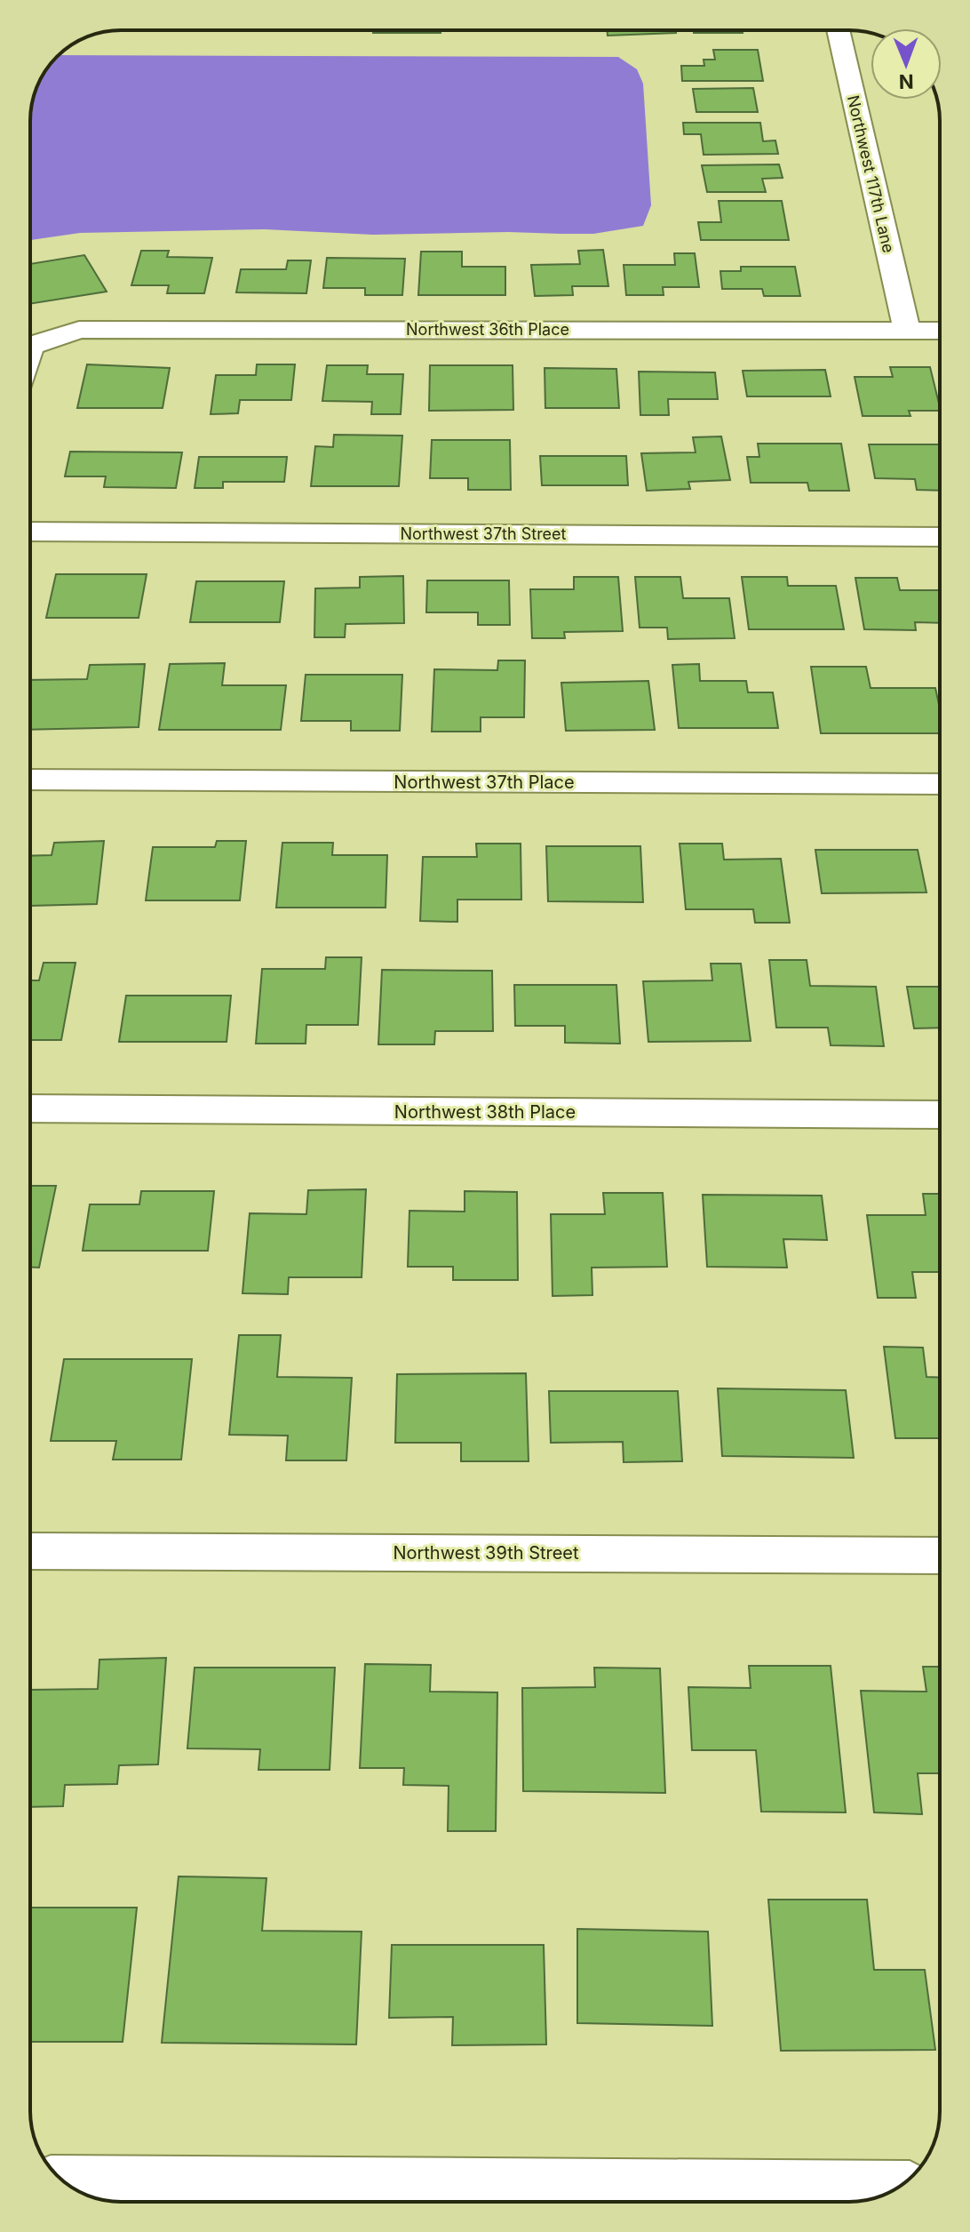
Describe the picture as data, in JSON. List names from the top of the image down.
{
  "streets": {
    "street": [
      "Northwest 117th Lane",
      "Northwest 36th Place",
      "Northwest 37th Street",
      "Northwest 37th Place",
      "Northwest 38th Place",
      "Northwest 39th Street"
    ]
  },
  "crossings": [
    ["Northwest 117th Lane", "Northwest 36th Place"]
  ],
  "north": "bottom"
}
